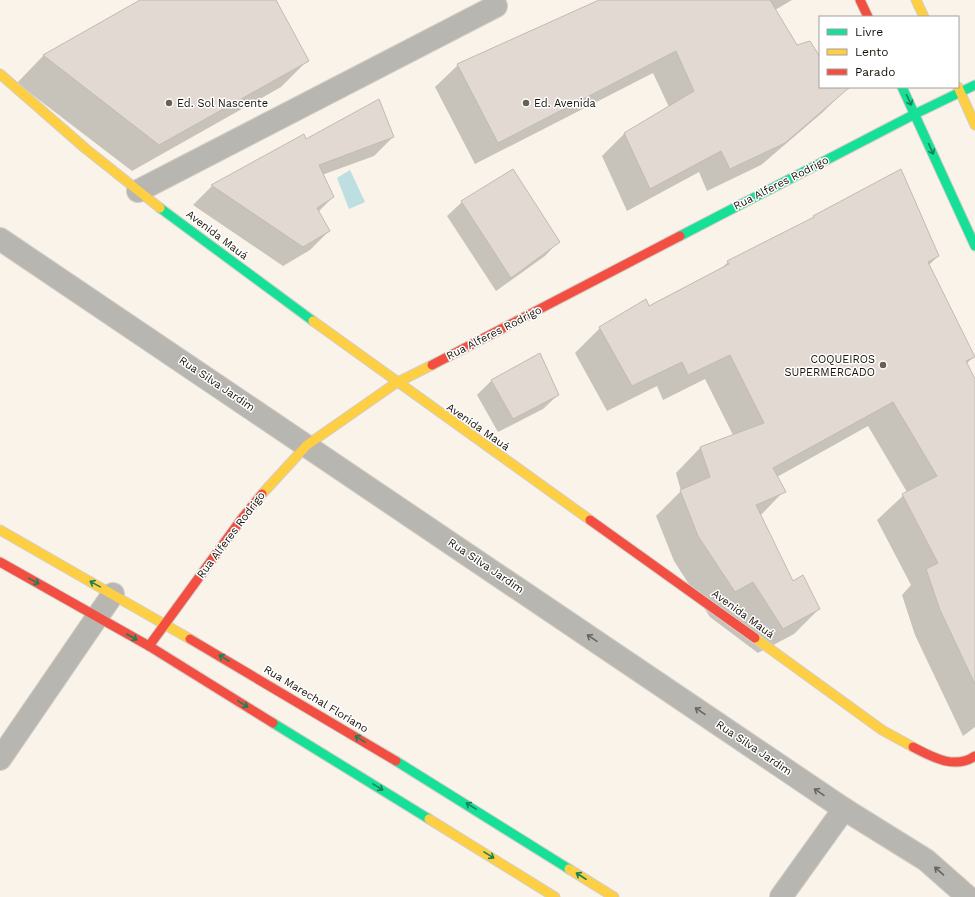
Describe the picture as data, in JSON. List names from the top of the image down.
{
  "streets": {
    "street": [
      "Rua Alferes Rodrigo",
      "Avenida Mauá",
      "Rua Silva Jardim",
      "Rua Marechal Floriano"
    ]
  },
  "crossings": [
    ["Rua Alferes Rodrigo", "Avenida Mauá"],
    ["Rua Alferes Rodrigo", "Rua Silva Jardim"],
    ["Rua Alferes Rodrigo", "Rua Marechal Floriano"]
  ],
  "one_way": ["Rua Silva Jardim"],
  "places": ["Ed. Sol Nascente", "Ed. Avenida", "COQUEIROS SUPERMERCADO"],
  "legend": ["Livre", "Lento", "Parado"]
}
